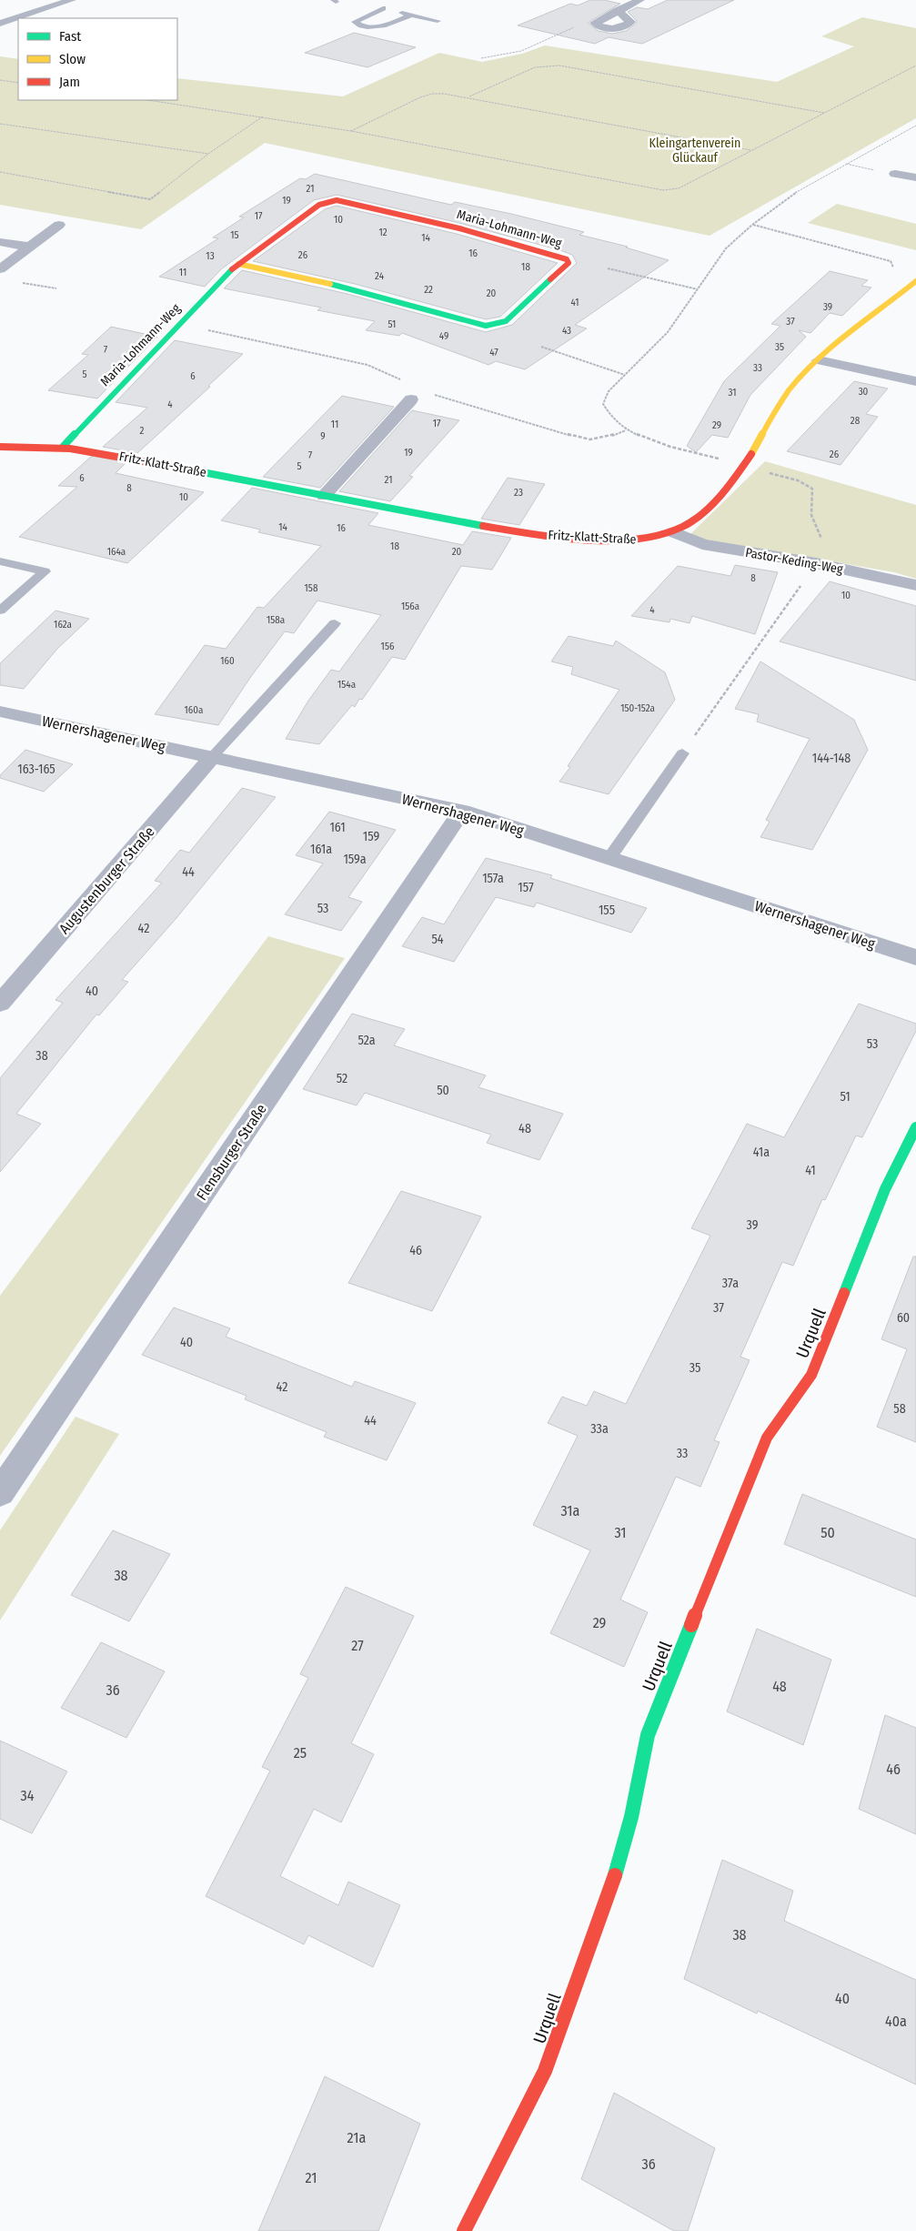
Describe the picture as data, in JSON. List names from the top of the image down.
{
  "streets": {
    "street": [
      "Maria-Lohmann-Weg",
      "Fritz-Klatt-Straße",
      "Pastor-Keding-Weg",
      "Wernershagener Weg",
      "Augustenburger Straße",
      "Flensburger Straße",
      "Urquell"
    ]
  },
  "crossings": [
    ["Maria-Lohmann-Weg", "Fritz-Klatt-Straße"],
    ["Fritz-Klatt-Straße", "Pastor-Keding-Weg"],
    ["Wernershagener Weg", "Augustenburger Straße"],
    ["Wernershagener Weg", "Flensburger Straße"]
  ],
  "parks": ["Kleingartenverein Glückauf"],
  "house_numbers": [
    "21",
    "19",
    "17",
    "10",
    "12",
    "15",
    "14",
    "16",
    "26",
    "13",
    "18",
    "11",
    "24",
    "22",
    "20",
    "41",
    "39",
    "37",
    "51",
    "43",
    "49",
    "35",
    "7",
    "47",
    "33",
    "5",
    "6",
    "30",
    "31",
    "4",
    "28",
    "17",
    "11",
    "29",
    "2",
    "9",
    "19",
    "26",
    "7",
    "5",
    "6",
    "21",
    "8",
    "23",
    "10",
    "14",
    "16",
    "18",
    "164a",
    "20",
    "8",
    "158",
    "10",
    "156a",
    "4",
    "158a",
    "162a",
    "156",
    "160",
    "154a",
    "150-152a",
    "160a",
    "144-148",
    "163-165",
    "161",
    "159",
    "161a",
    "159a",
    "44",
    "157a",
    "157",
    "53",
    "155",
    "42",
    "54",
    "40",
    "52a",
    "53",
    "38",
    "52",
    "50",
    "51",
    "48",
    "41a",
    "41",
    "39",
    "46",
    "37a",
    "37",
    "60",
    "40",
    "35",
    "42",
    "58",
    "44",
    "33a",
    "33",
    "31a",
    "31",
    "50",
    "38",
    "29",
    "27",
    "48",
    "36",
    "25",
    "46",
    "34",
    "38",
    "40",
    "40a",
    "21a",
    "36",
    "21"
  ],
  "legend": ["Fast", "Slow", "Jam"]
}
